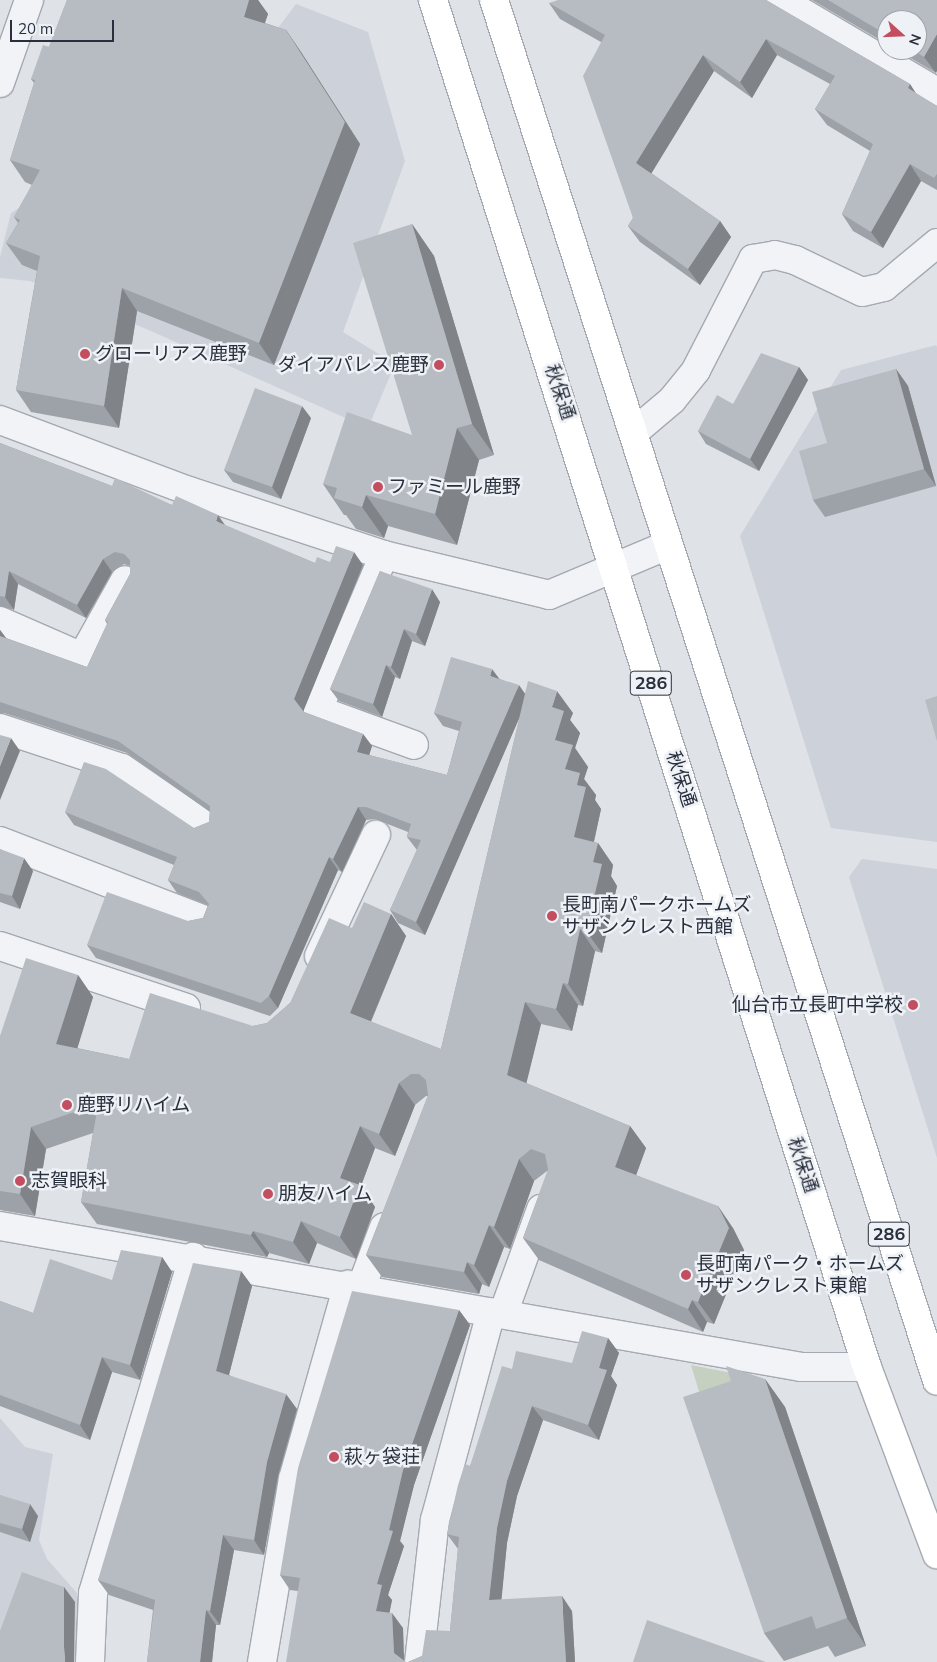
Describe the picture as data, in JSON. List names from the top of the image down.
{
  "streets": {
    "highway": ["秋保通", "286"]
  },
  "places": [
    "グローリアス鹿野",
    "ダイアパレス鹿野",
    "ファミール鹿野",
    "長町南パークホームズ サザンクレスト西館",
    "仙台市立長町中学校",
    "鹿野リハイム",
    "志賀眼科",
    "朋友ハイム",
    "長町南パーク・ホームズ サザンクレスト東館",
    "萩ヶ袋荘"
  ],
  "scale_bar": "20 m",
  "north": "right"
}
